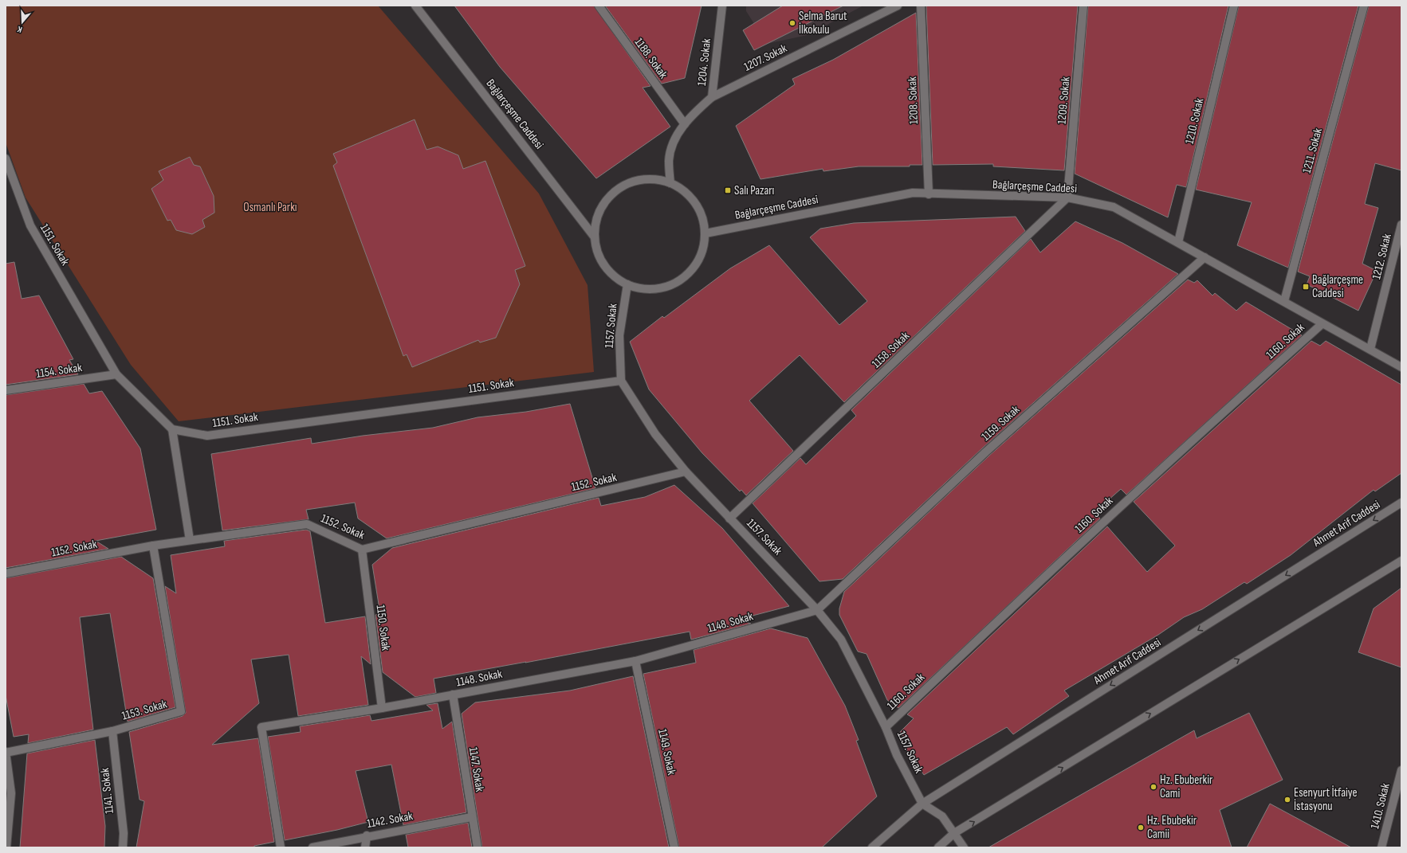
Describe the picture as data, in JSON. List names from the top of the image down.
{
  "streets": {
    "street": [
      "1207. Sokak",
      "1188. Sokak",
      "1204. Sokak",
      "1208. Sokak",
      "1209. Sokak",
      "Bağlarçeşme Caddesi",
      "1210. Sokak",
      "1211. Sokak",
      "1151. Sokak",
      "1212. Sokak",
      "1157. Sokak",
      "1160. Sokak",
      "1158. Sokak",
      "1154. Sokak",
      "1159. Sokak",
      "1152. Sokak",
      "Ahmet Arif Caddesi",
      "1148. Sokak",
      "1150. Sokak",
      "1153. Sokak",
      "1149. Sokak",
      "1147. Sokak",
      "1141. Sokak",
      "1410. Sokak",
      "1142. Sokak"
    ]
  },
  "crossings": [
    ["1207. Sokak", "1204. Sokak"],
    ["1188. Sokak", "1204. Sokak"],
    ["1204. Sokak", "Bağlarçeşme Caddesi"],
    ["1204. Sokak", "1157. Sokak"],
    ["1208. Sokak", "Bağlarçeşme Caddesi"],
    ["1209. Sokak", "Bağlarçeşme Caddesi"],
    ["1209. Sokak", "1158. Sokak"],
    ["Bağlarçeşme Caddesi", "1210. Sokak"],
    ["Bağlarçeşme Caddesi", "1211. Sokak"],
    ["Bağlarçeşme Caddesi", "1212. Sokak"],
    ["Bağlarçeşme Caddesi", "1157. Sokak"],
    ["Bağlarçeşme Caddesi", "1160. Sokak"],
    ["Bağlarçeşme Caddesi", "1158. Sokak"],
    ["Bağlarçeşme Caddesi", "1159. Sokak"],
    ["1151. Sokak", "1157. Sokak"],
    ["1151. Sokak", "1154. Sokak"],
    ["1157. Sokak", "1160. Sokak"],
    ["1157. Sokak", "1158. Sokak"],
    ["1157. Sokak", "1159. Sokak"],
    ["1157. Sokak", "1152. Sokak"],
    ["1157. Sokak", "Ahmet Arif Caddesi"],
    ["1157. Sokak", "1148. Sokak"],
    ["1159. Sokak", "1148. Sokak"],
    ["1152. Sokak", "1150. Sokak"],
    ["1152. Sokak", "1153. Sokak"],
    ["1148. Sokak", "1150. Sokak"],
    ["1148. Sokak", "1149. Sokak"],
    ["1148. Sokak", "1147. Sokak"],
    ["1153. Sokak", "1141. Sokak"],
    ["1147. Sokak", "1142. Sokak"]
  ],
  "parks": ["Osmanlı Parkı"],
  "places": {
    "other": [
      "Selma Barut İlkokulu",
      "Hz. Ebuberkir Cami",
      "Esenyurt İtfaiye İstasyonu",
      "Hz. Ebubekir Camii"
    ],
    "transit": ["Salı Pazarı", "Bağlarçeşme Caddesi"]
  },
  "north": "bottom"
}
